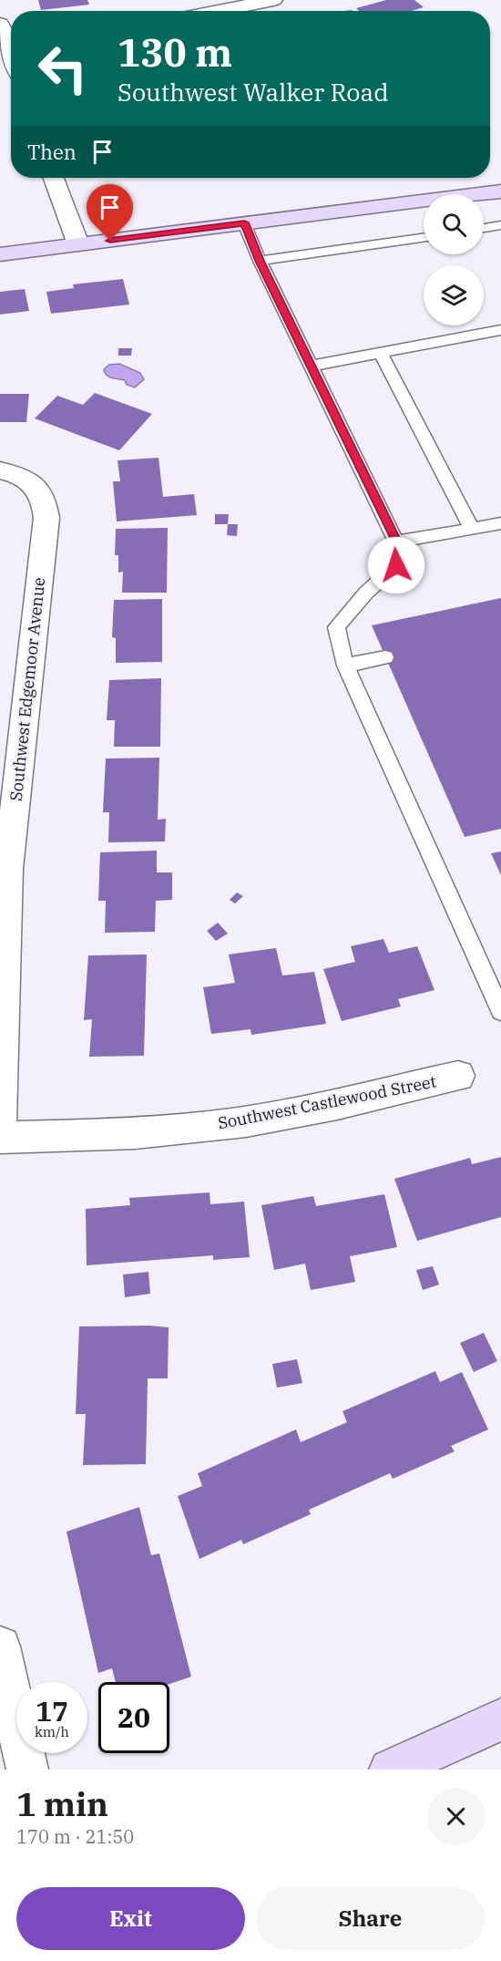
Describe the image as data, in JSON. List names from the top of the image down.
{
  "streets": {
    "street": ["Southwest Edgemoor Avenue", "Southwest Castlewood Street"]
  },
  "page": {
    "turn": ["130 m", "Southwest Walker Road"],
    "then": "Then",
    "speed": "17 km/h",
    "limit": "20",
    "heading": ["1 min", "170 m · 21:50"],
    "buttons": ["Exit", "Share"]
  }
}
